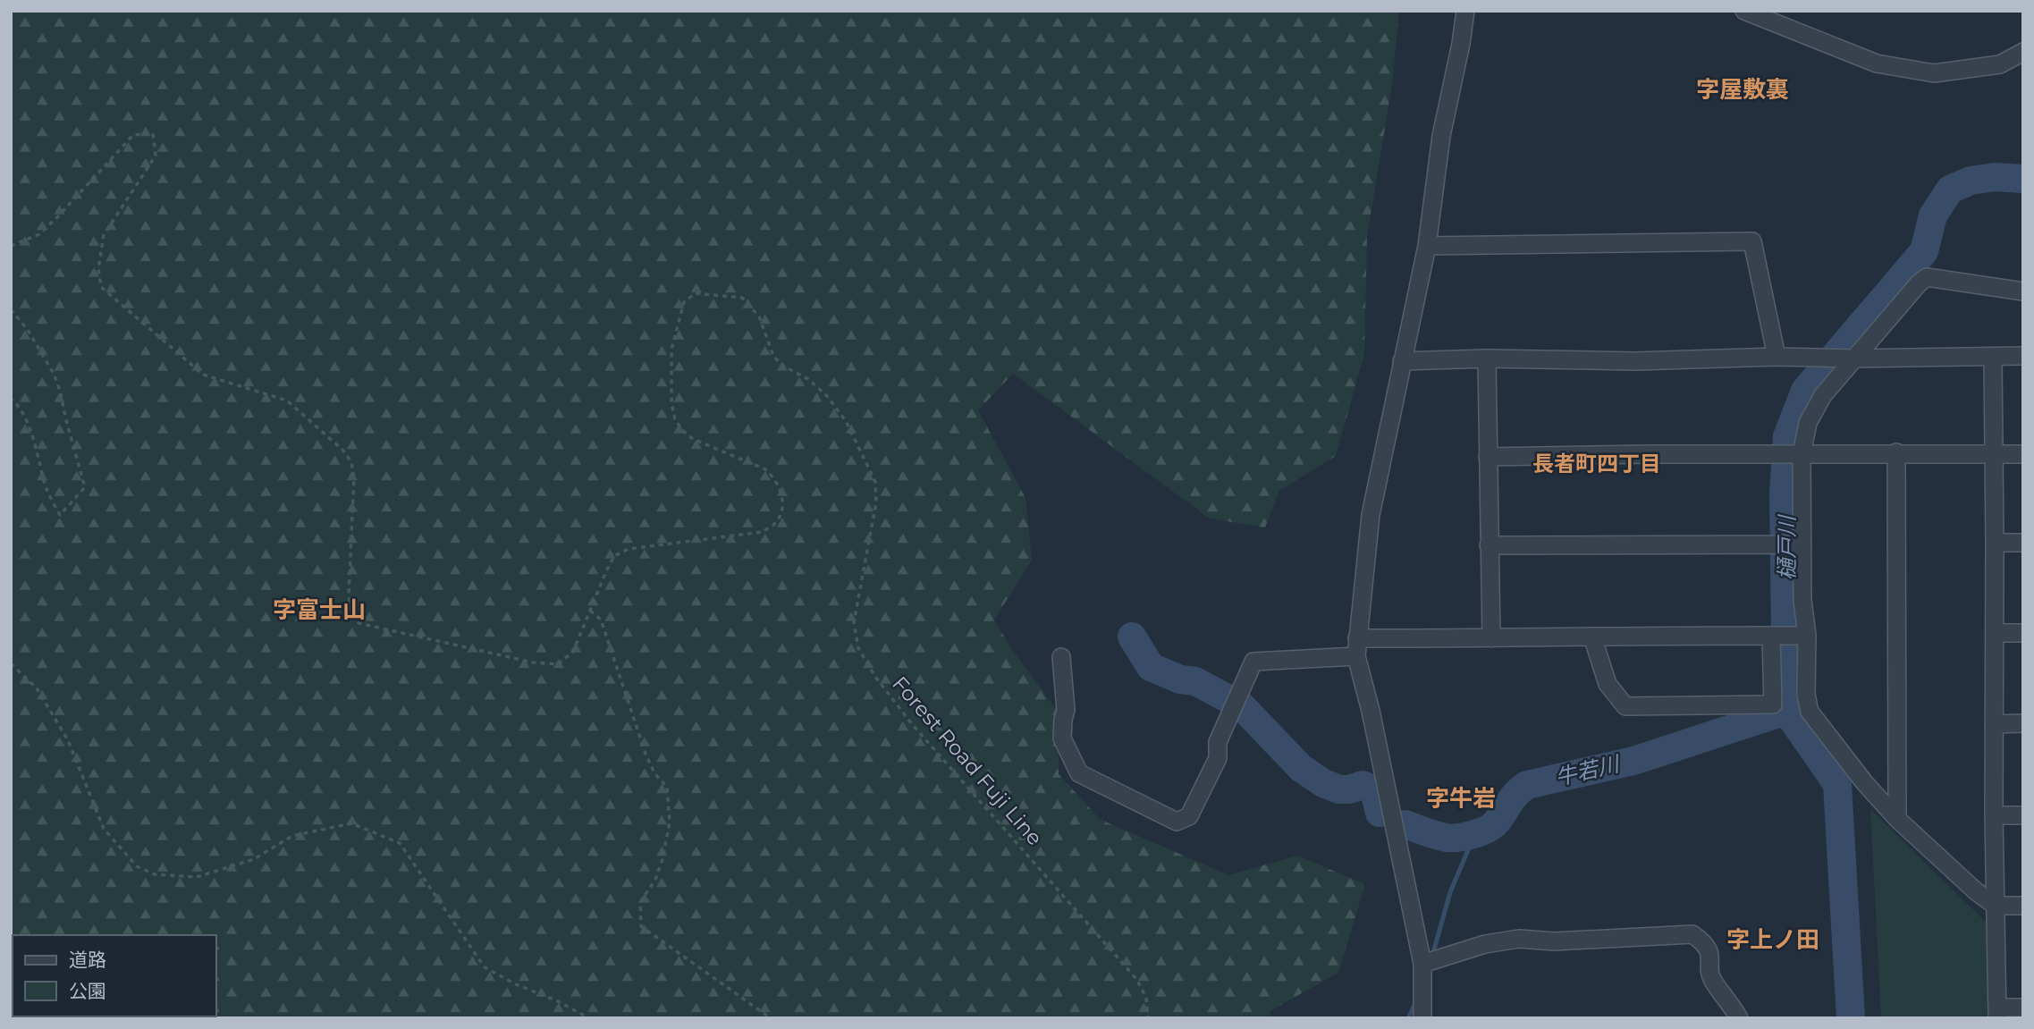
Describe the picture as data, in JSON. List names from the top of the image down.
{
  "streets": {
    "path": ["Forest Road Fuji Line"]
  },
  "districts": [
    "字屋敷裏",
    "長者町四丁目",
    "字富士山",
    "字牛岩",
    "字上ノ田"
  ],
  "water": ["樋戸川", "牛若川"],
  "legend": ["道路", "公園"]
}
